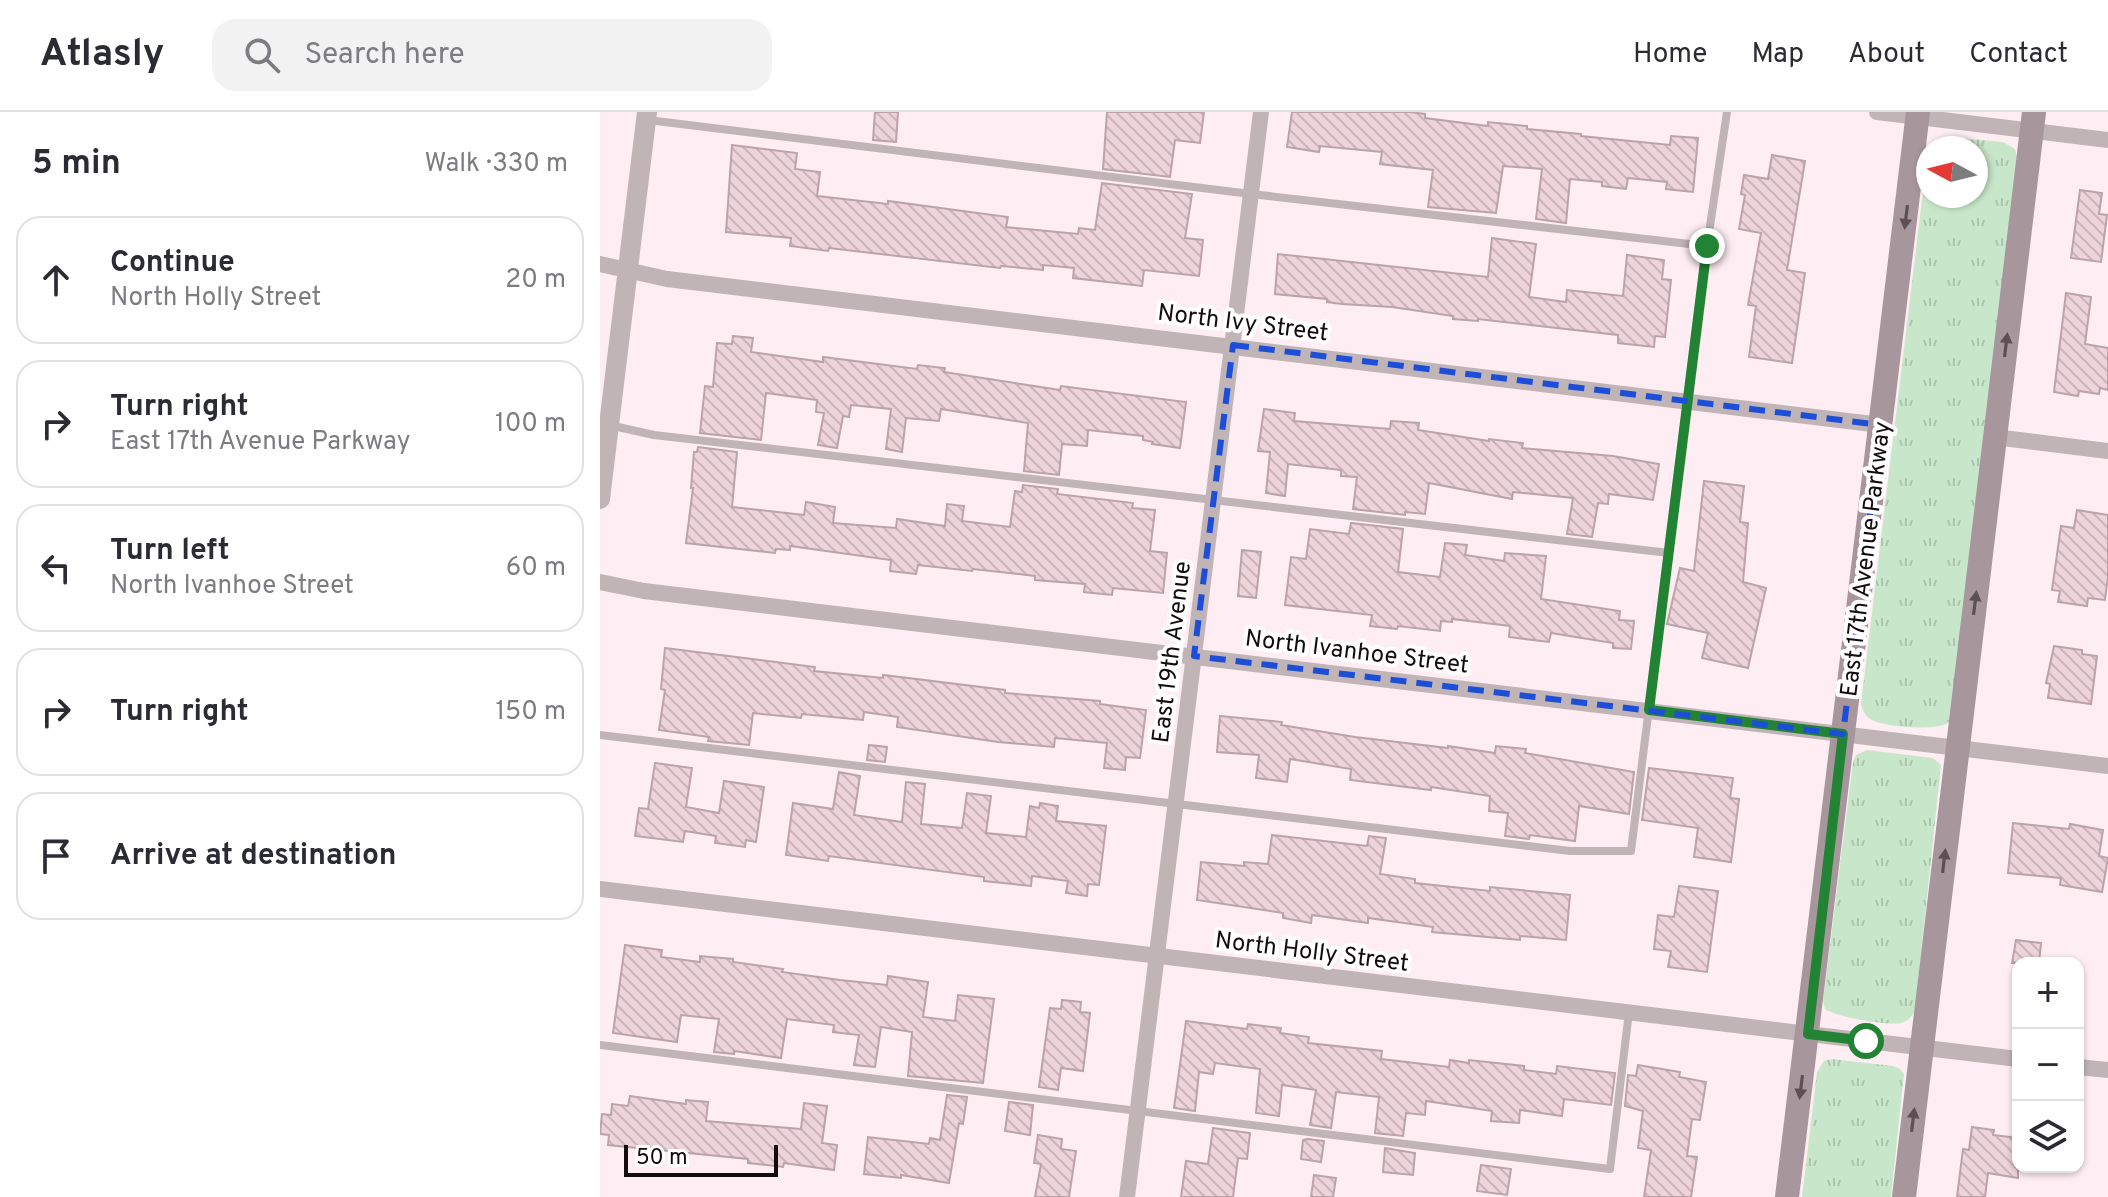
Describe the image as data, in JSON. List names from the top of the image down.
{
  "streets": {
    "main road": ["East 17th Avenue Parkway"],
    "street": [
      "North Ivy Street",
      "North Ivanhoe Street",
      "East 19th Avenue",
      "North Holly Street"
    ]
  },
  "crossings": [
    ["North Ivy Street", "East 17th Avenue Parkway"],
    ["North Ivy Street", "East 19th Avenue"],
    ["East 17th Avenue Parkway", "North Ivanhoe Street"],
    ["East 17th Avenue Parkway", "North Holly Street"],
    ["North Ivanhoe Street", "East 19th Avenue"],
    ["East 19th Avenue", "North Holly Street"]
  ],
  "scale_bar": "50 m",
  "north": "left",
  "page": {
    "header": "Atlasly",
    "search": "Search here",
    "nav": [
      "Home",
      "Map",
      "About",
      "Contact"
    ],
    "heading": ["5 min", "Walk · 330 m"],
    "list": [
      ["Continue", "North Holly Street", "20 m"],
      ["Turn right", "East 17th Avenue Parkway", "100 m"],
      ["Turn left", "North Ivanhoe Street", "60 m"],
      ["Turn right", "150 m"],
      "Arrive at destination"
    ],
    "map_buttons": ["+", "−"],
    "scale": "50 m"
  }
}
